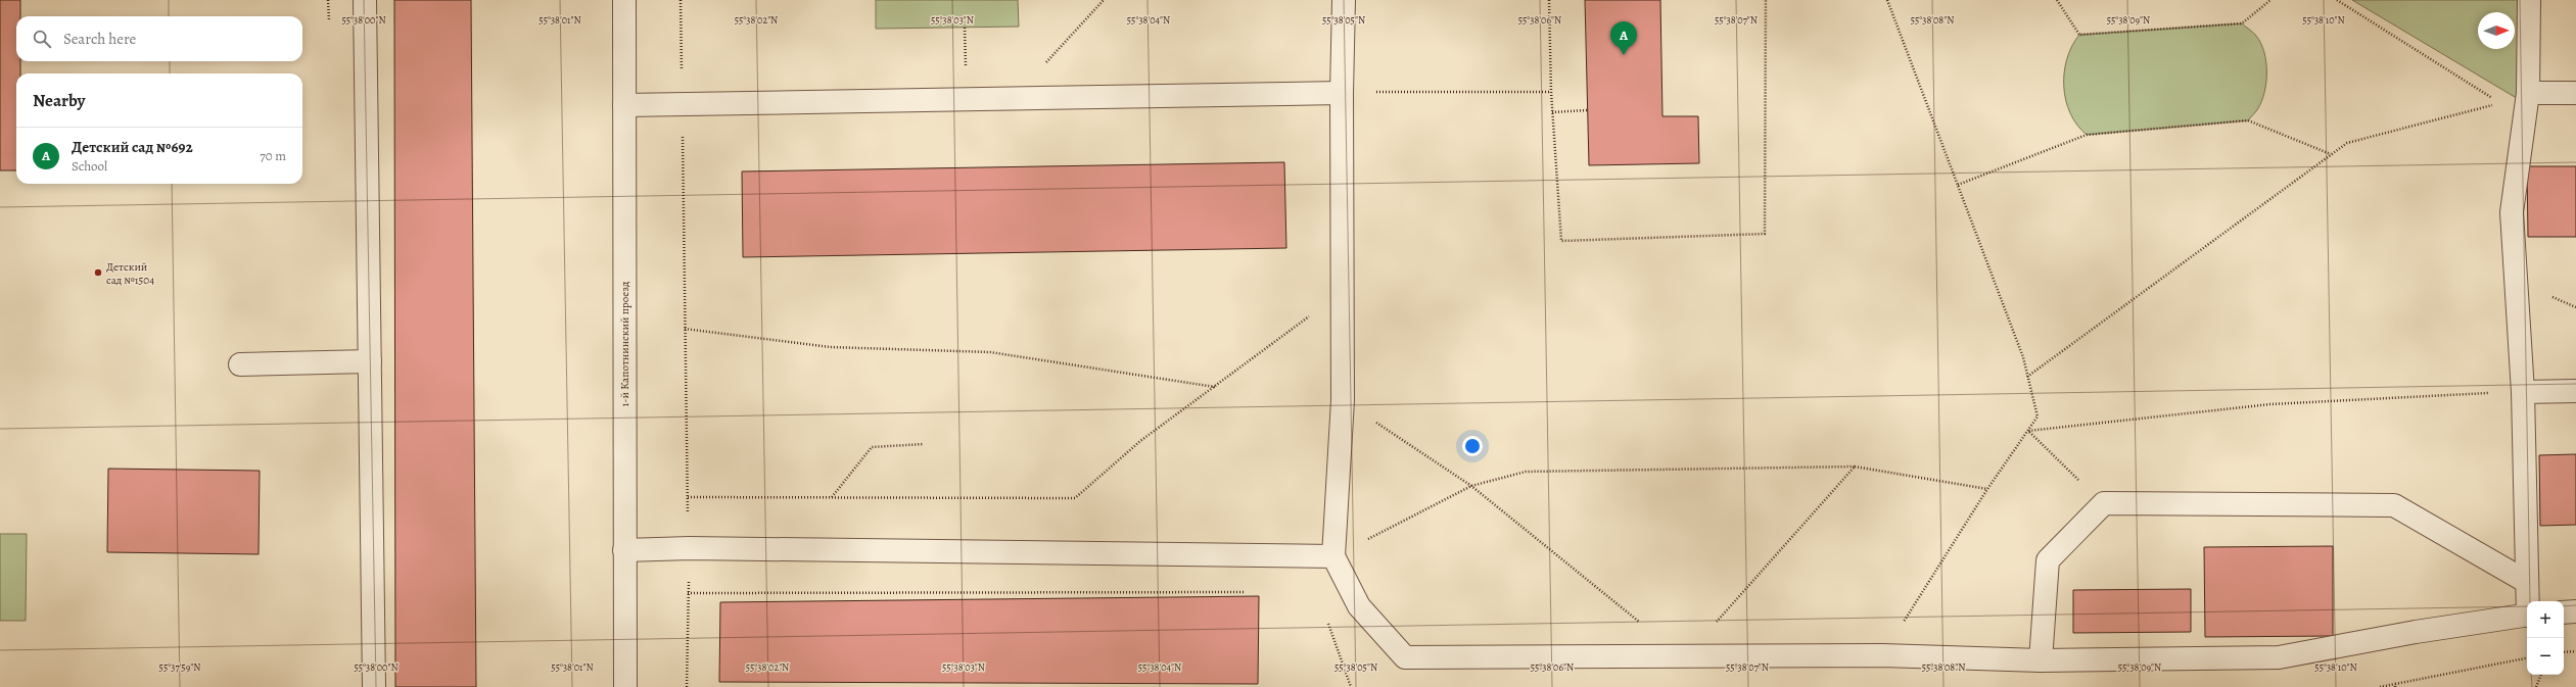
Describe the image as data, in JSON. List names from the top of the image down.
{
  "streets": {
    "street": ["1-й Капотнинский проезд"]
  },
  "places": ["Детский сад №1504"],
  "north": "right",
  "page": {
    "search": "Search here",
    "pins": "A",
    "heading": "Nearby",
    "list": [
      {
        "mark": "A",
        "name": "Детский сад №692",
        "note": "School",
        "value": "70 m"
      }
    ],
    "map_buttons": ["+", "−"]
  },
  "coordinates": [
    "55°38'00\"N",
    "55°38'01\"N",
    "55°38'02\"N",
    "55°38'03\"N",
    "55°38'04\"N",
    "55°38'05\"N",
    "55°38'06\"N",
    "55°38'07\"N",
    "55°38'08\"N",
    "55°38'09\"N",
    "55°38'10\"N",
    "55°37'59\"N"
  ]
}
